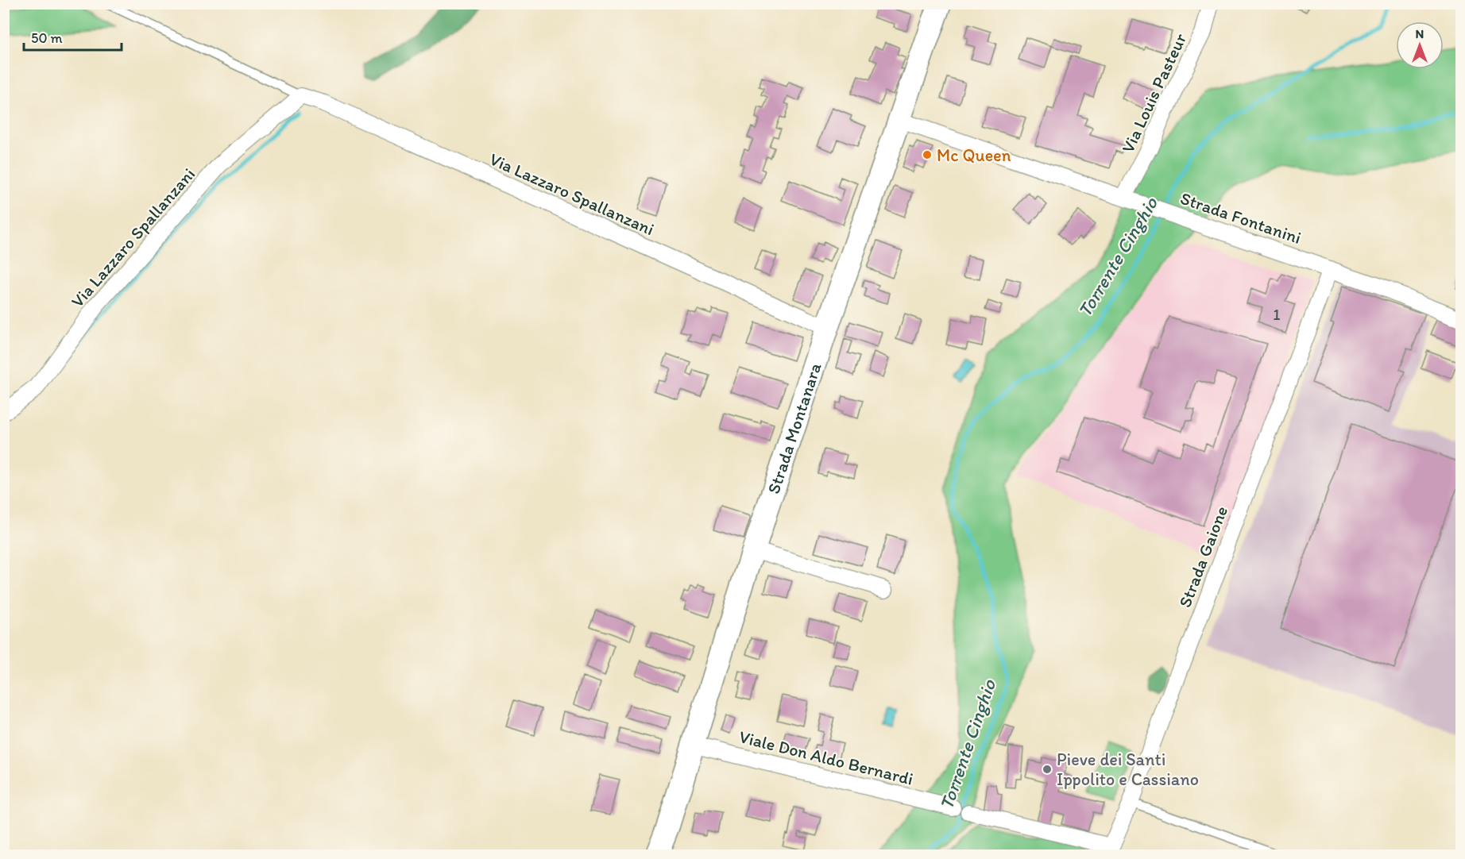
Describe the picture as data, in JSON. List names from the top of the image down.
{
  "streets": {
    "main road": ["Strada Montanara"],
    "street": [
      "Via Louis Pasteur",
      "Via Lazzaro Spallanzani",
      "Strada Fontanini",
      "Strada Gaione",
      "Viale Don Aldo Bernardi"
    ]
  },
  "crossings": [
    ["Via Louis Pasteur", "Strada Fontanini"],
    ["Via Lazzaro Spallanzani", "Strada Montanara"],
    ["Strada Fontanini", "Strada Montanara"],
    ["Strada Fontanini", "Strada Gaione"],
    ["Strada Montanara", "Viale Don Aldo Bernardi"]
  ],
  "water": ["Torrente Cinghio"],
  "places": ["Mc Queen", "Pieve dei Santi Ippolito e Cassiano"],
  "house_numbers": ["1"],
  "scale_bar": "50 m",
  "north": "top"
}
